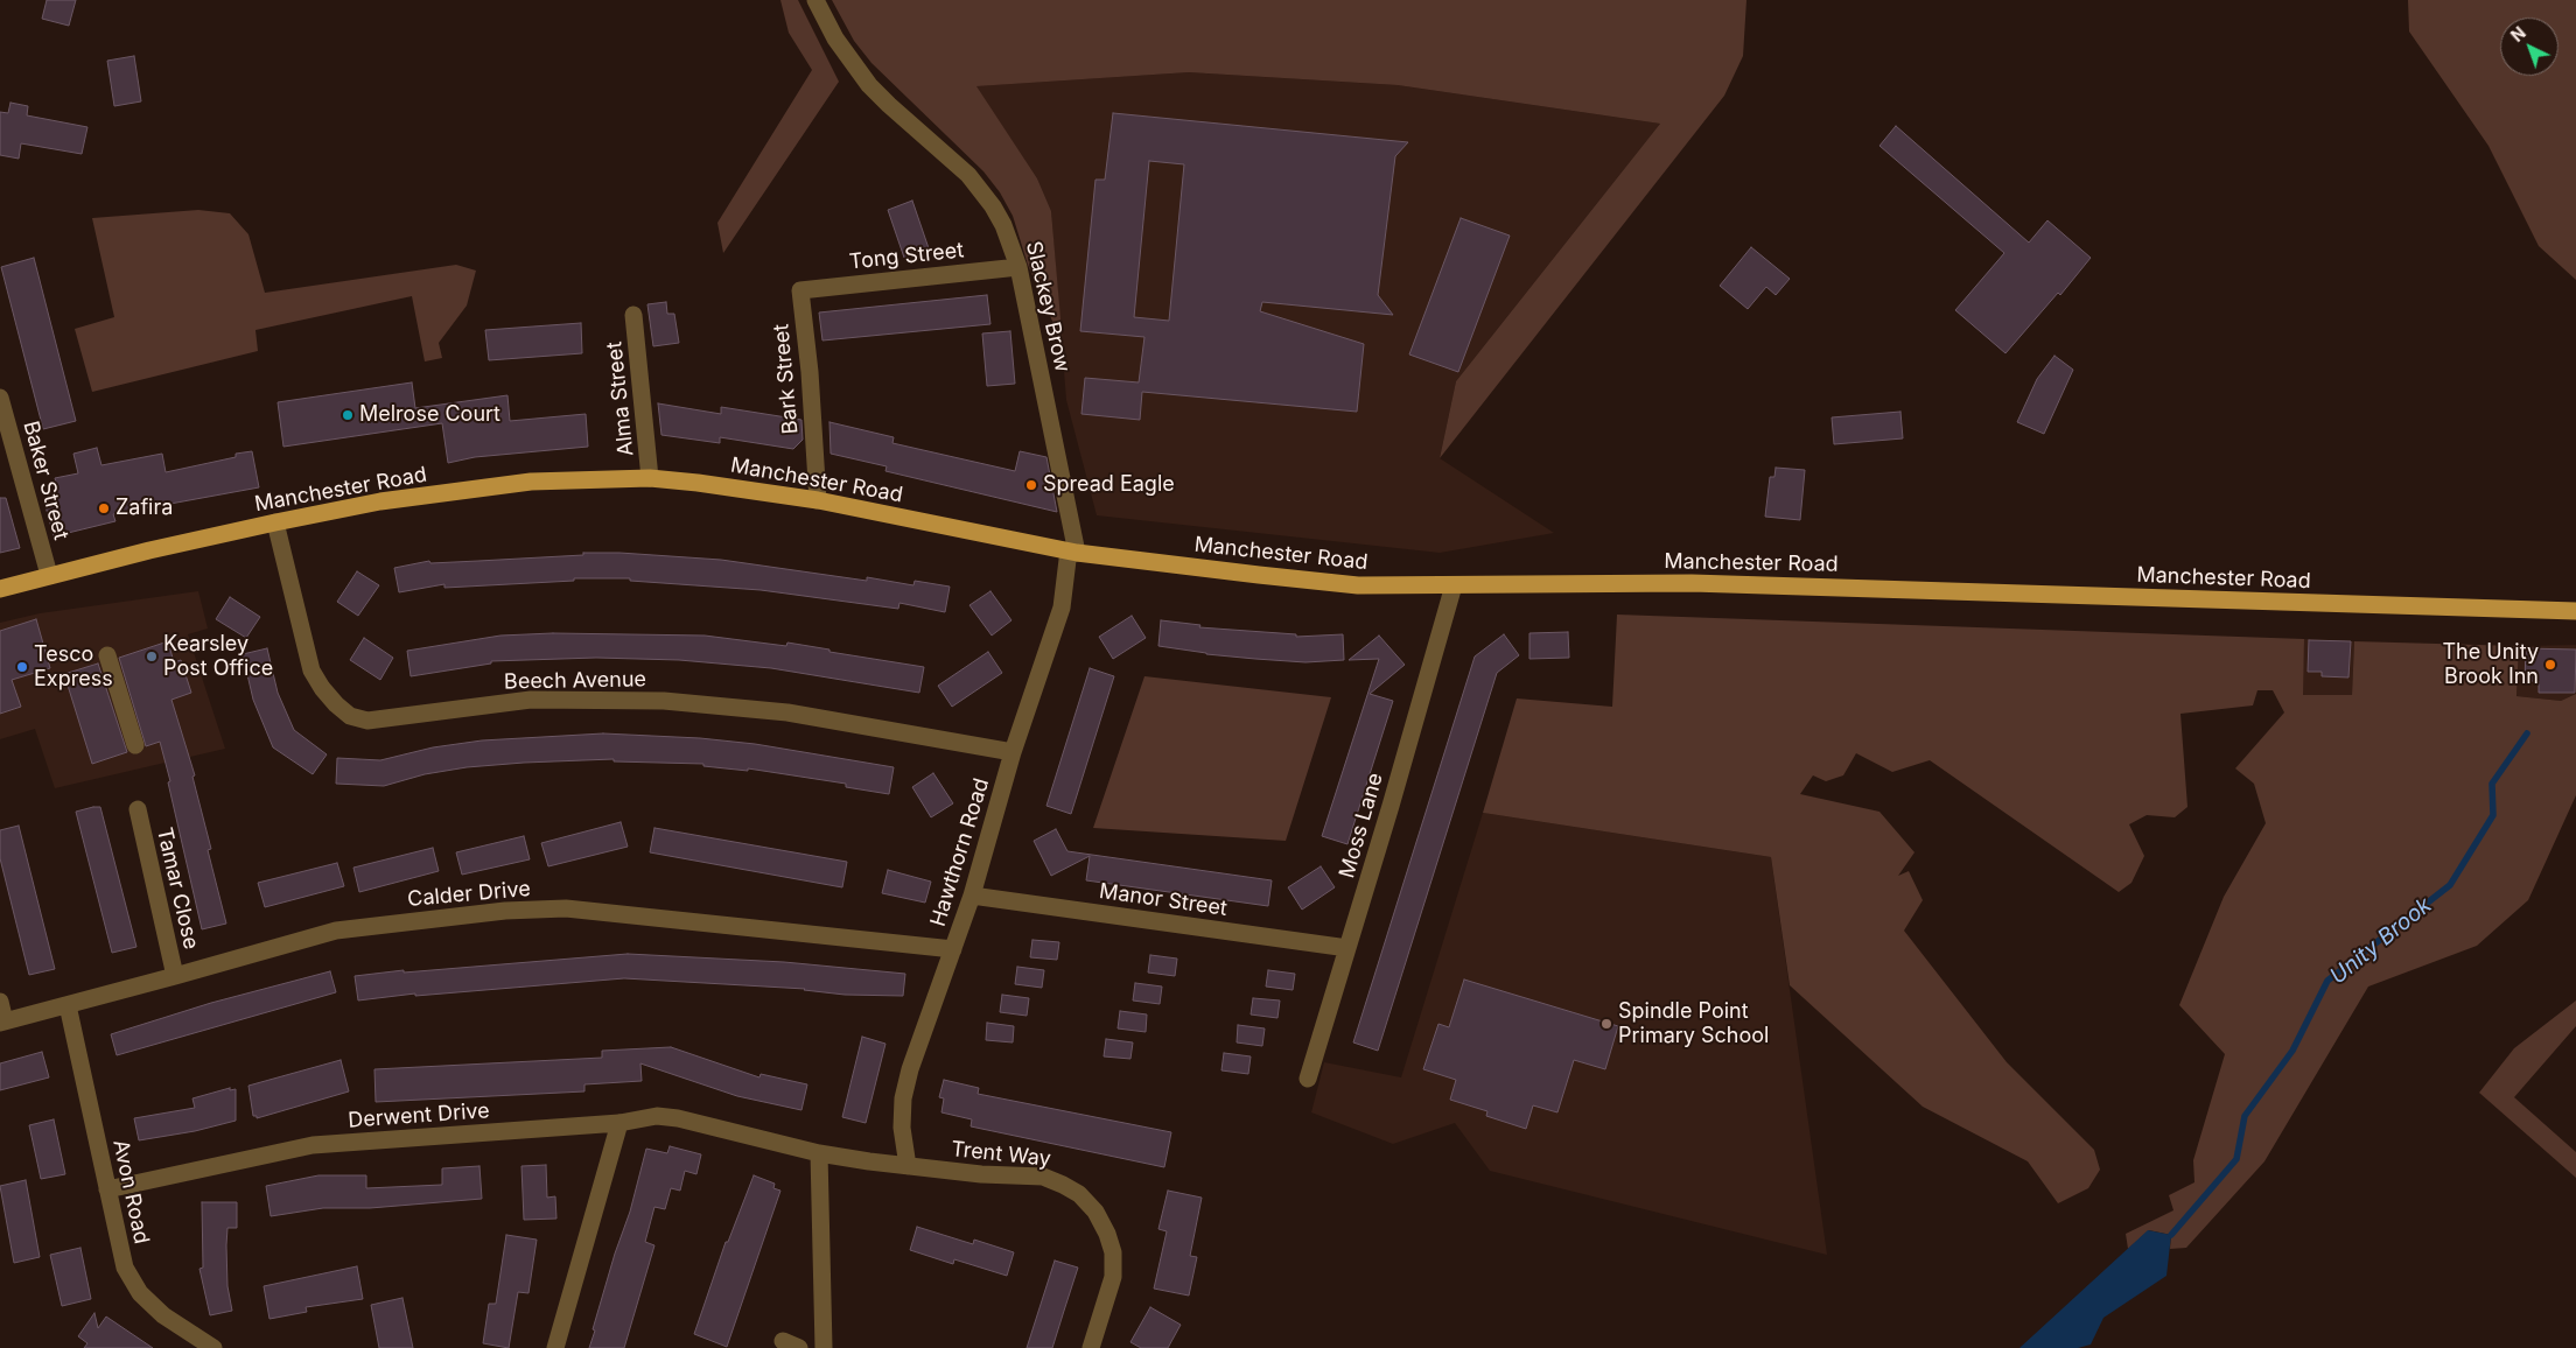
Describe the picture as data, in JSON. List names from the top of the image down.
{
  "streets": {
    "main road": ["Manchester Road"],
    "street": [
      "Tong Street",
      "Slackey Brow",
      "Bark Street",
      "Alma Street",
      "Baker Street",
      "Beech Avenue",
      "Moss Lane",
      "Hawthorn Road",
      "Tamar Close",
      "Calder Drive",
      "Manor Street",
      "Derwent Drive",
      "Trent Way",
      "Avon Road"
    ]
  },
  "crossings": [
    ["Tong Street", "Slackey Brow"],
    ["Tong Street", "Bark Street"],
    ["Slackey Brow", "Manchester Road"],
    ["Slackey Brow", "Hawthorn Road"],
    ["Bark Street", "Manchester Road"],
    ["Alma Street", "Manchester Road"],
    ["Baker Street", "Manchester Road"],
    ["Manchester Road", "Beech Avenue"],
    ["Manchester Road", "Moss Lane"],
    ["Manchester Road", "Hawthorn Road"],
    ["Beech Avenue", "Hawthorn Road"],
    ["Moss Lane", "Manor Street"],
    ["Hawthorn Road", "Calder Drive"],
    ["Hawthorn Road", "Manor Street"],
    ["Hawthorn Road", "Trent Way"],
    ["Tamar Close", "Calder Drive"],
    ["Calder Drive", "Avon Road"],
    ["Derwent Drive", "Trent Way"],
    ["Derwent Drive", "Avon Road"]
  ],
  "water": ["Unity Brook"],
  "places": [
    "Melrose Court",
    "Spread Eagle",
    "Zafira",
    "Kearsley Post Office",
    "The Unity Brook Inn",
    "Tesco Express",
    "Spindle Point Primary School"
  ],
  "north": "top left"
}
